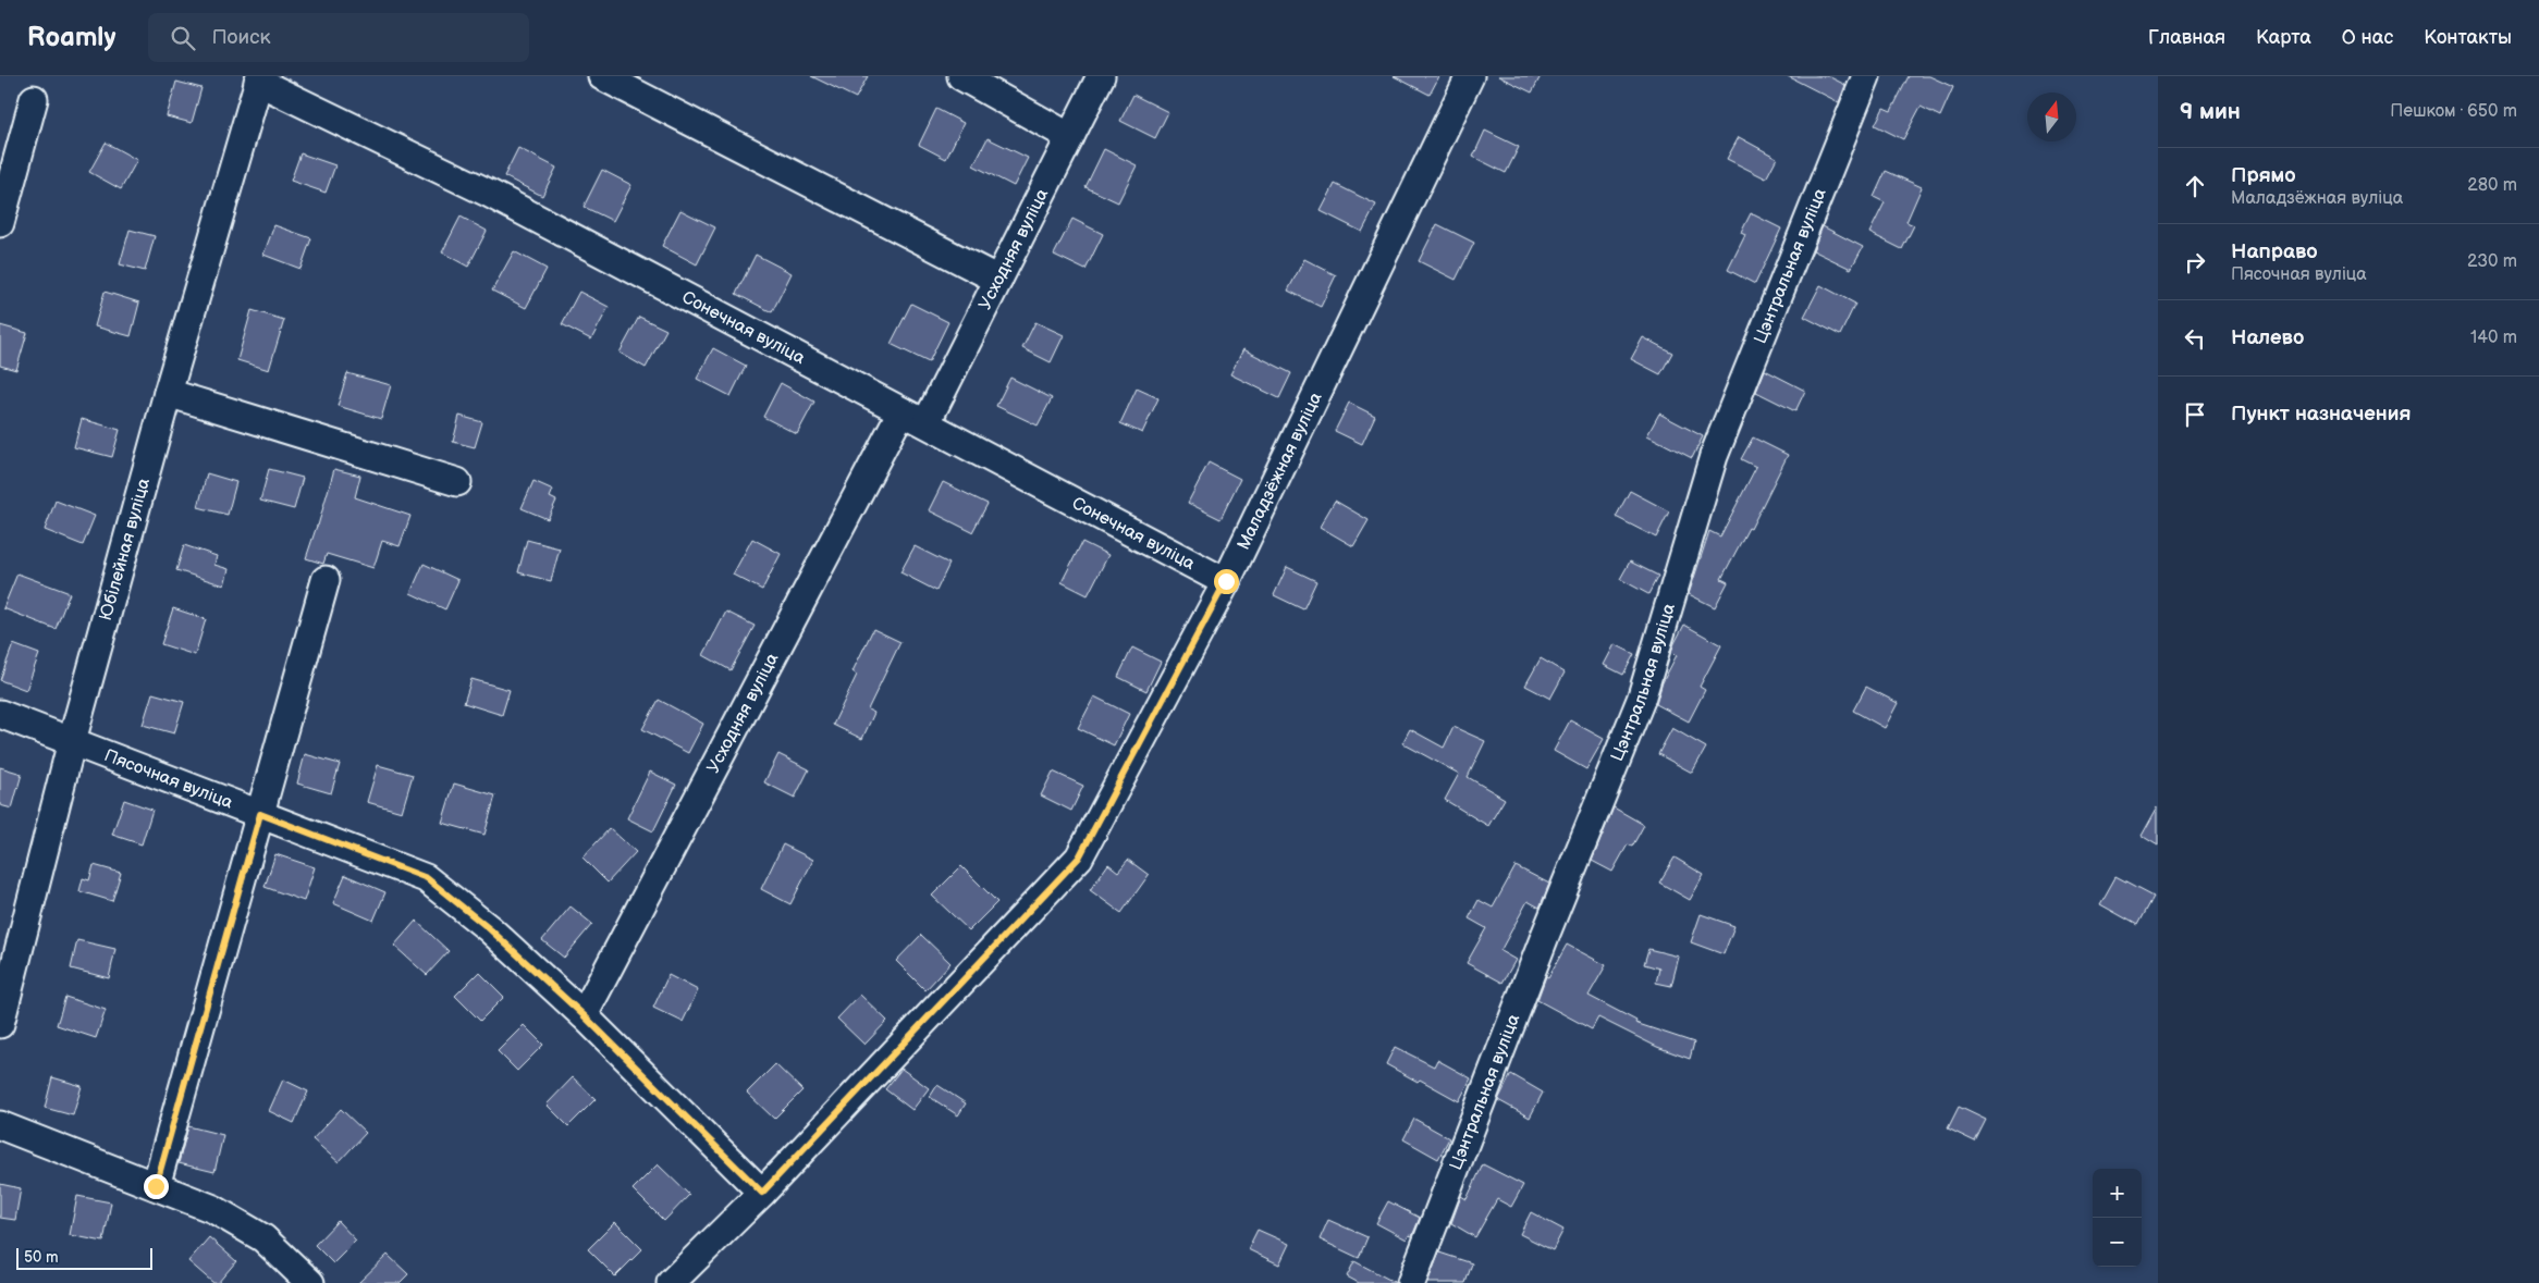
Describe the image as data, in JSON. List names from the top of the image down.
{
  "streets": {
    "street": [
      "Усходняя вуліца",
      "Цэнтральная вуліца",
      "Сонечная вуліца",
      "Маладзёжная вуліца",
      "Юбілейная вуліца",
      "Пясочная вуліца"
    ]
  },
  "crossings": [
    ["Усходняя вуліца", "Сонечная вуліца"],
    ["Усходняя вуліца", "Пясочная вуліца"],
    ["Сонечная вуліца", "Маладзёжная вуліца"],
    ["Сонечная вуліца", "Юбілейная вуліца"],
    ["Маладзёжная вуліца", "Пясочная вуліца"],
    ["Юбілейная вуліца", "Пясочная вуліца"]
  ],
  "scale_bar": "50 m",
  "north": "top",
  "page": {
    "header": "Roamly",
    "search": "Поиск",
    "nav": [
      "Главная",
      "Карта",
      "О нас",
      "Контакты"
    ],
    "heading": ["9 мин", "Пешком · 650 m"],
    "list": [
      ["Прямо", "Маладзёжная вуліца", "280 m"],
      ["Направо", "Пясочная вуліца", "230 m"],
      ["Налево", "140 m"],
      "Пункт назначения"
    ],
    "map_buttons": ["+", "−"],
    "scale": "50 m"
  }
}
